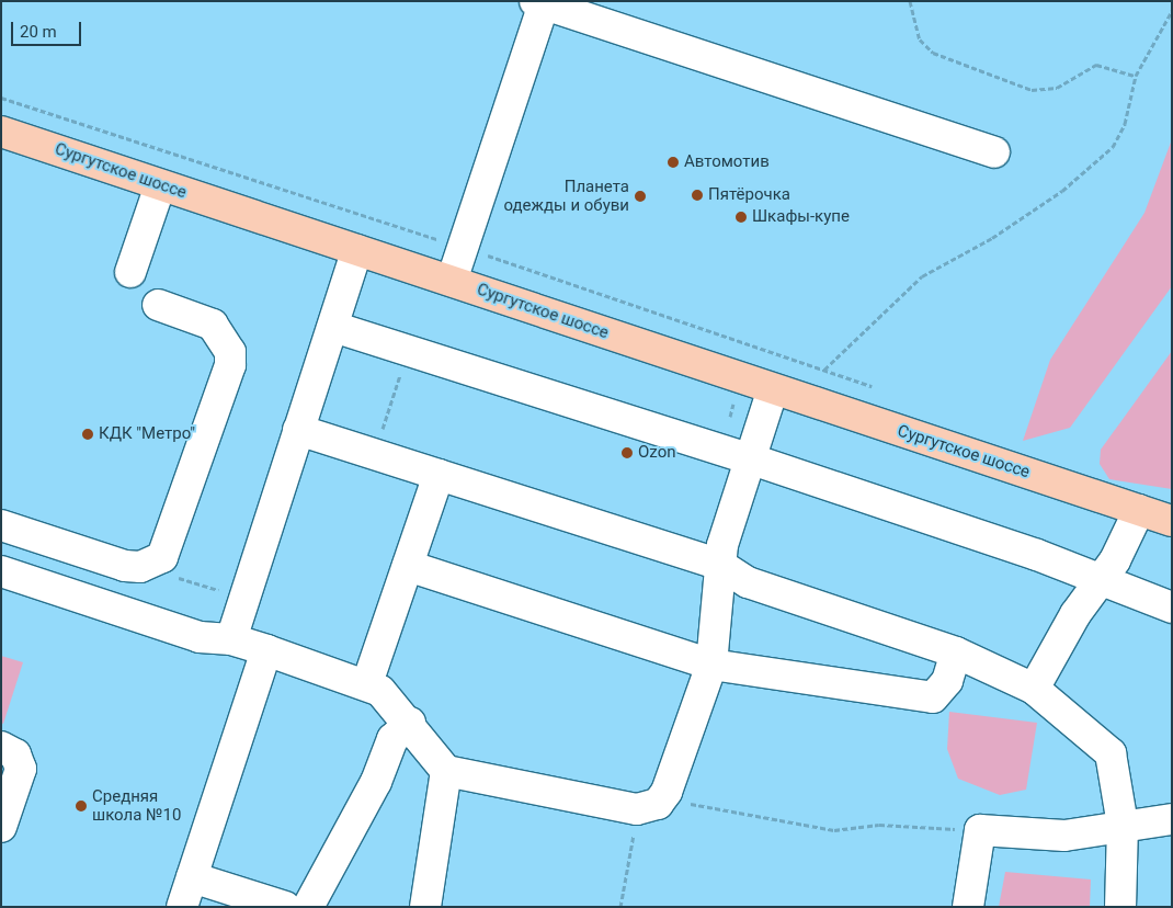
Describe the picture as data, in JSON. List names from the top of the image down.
{
  "streets": {
    "main road": ["Сургутское шоссе"]
  },
  "places": [
    "Автомотив",
    "Пятёрочка",
    "Планета одежды и обуви",
    "Шкафы-купе",
    "КДК \"Метро\"",
    "Ozon",
    "Средняя школа №10"
  ],
  "scale_bar": "20 m"
}
